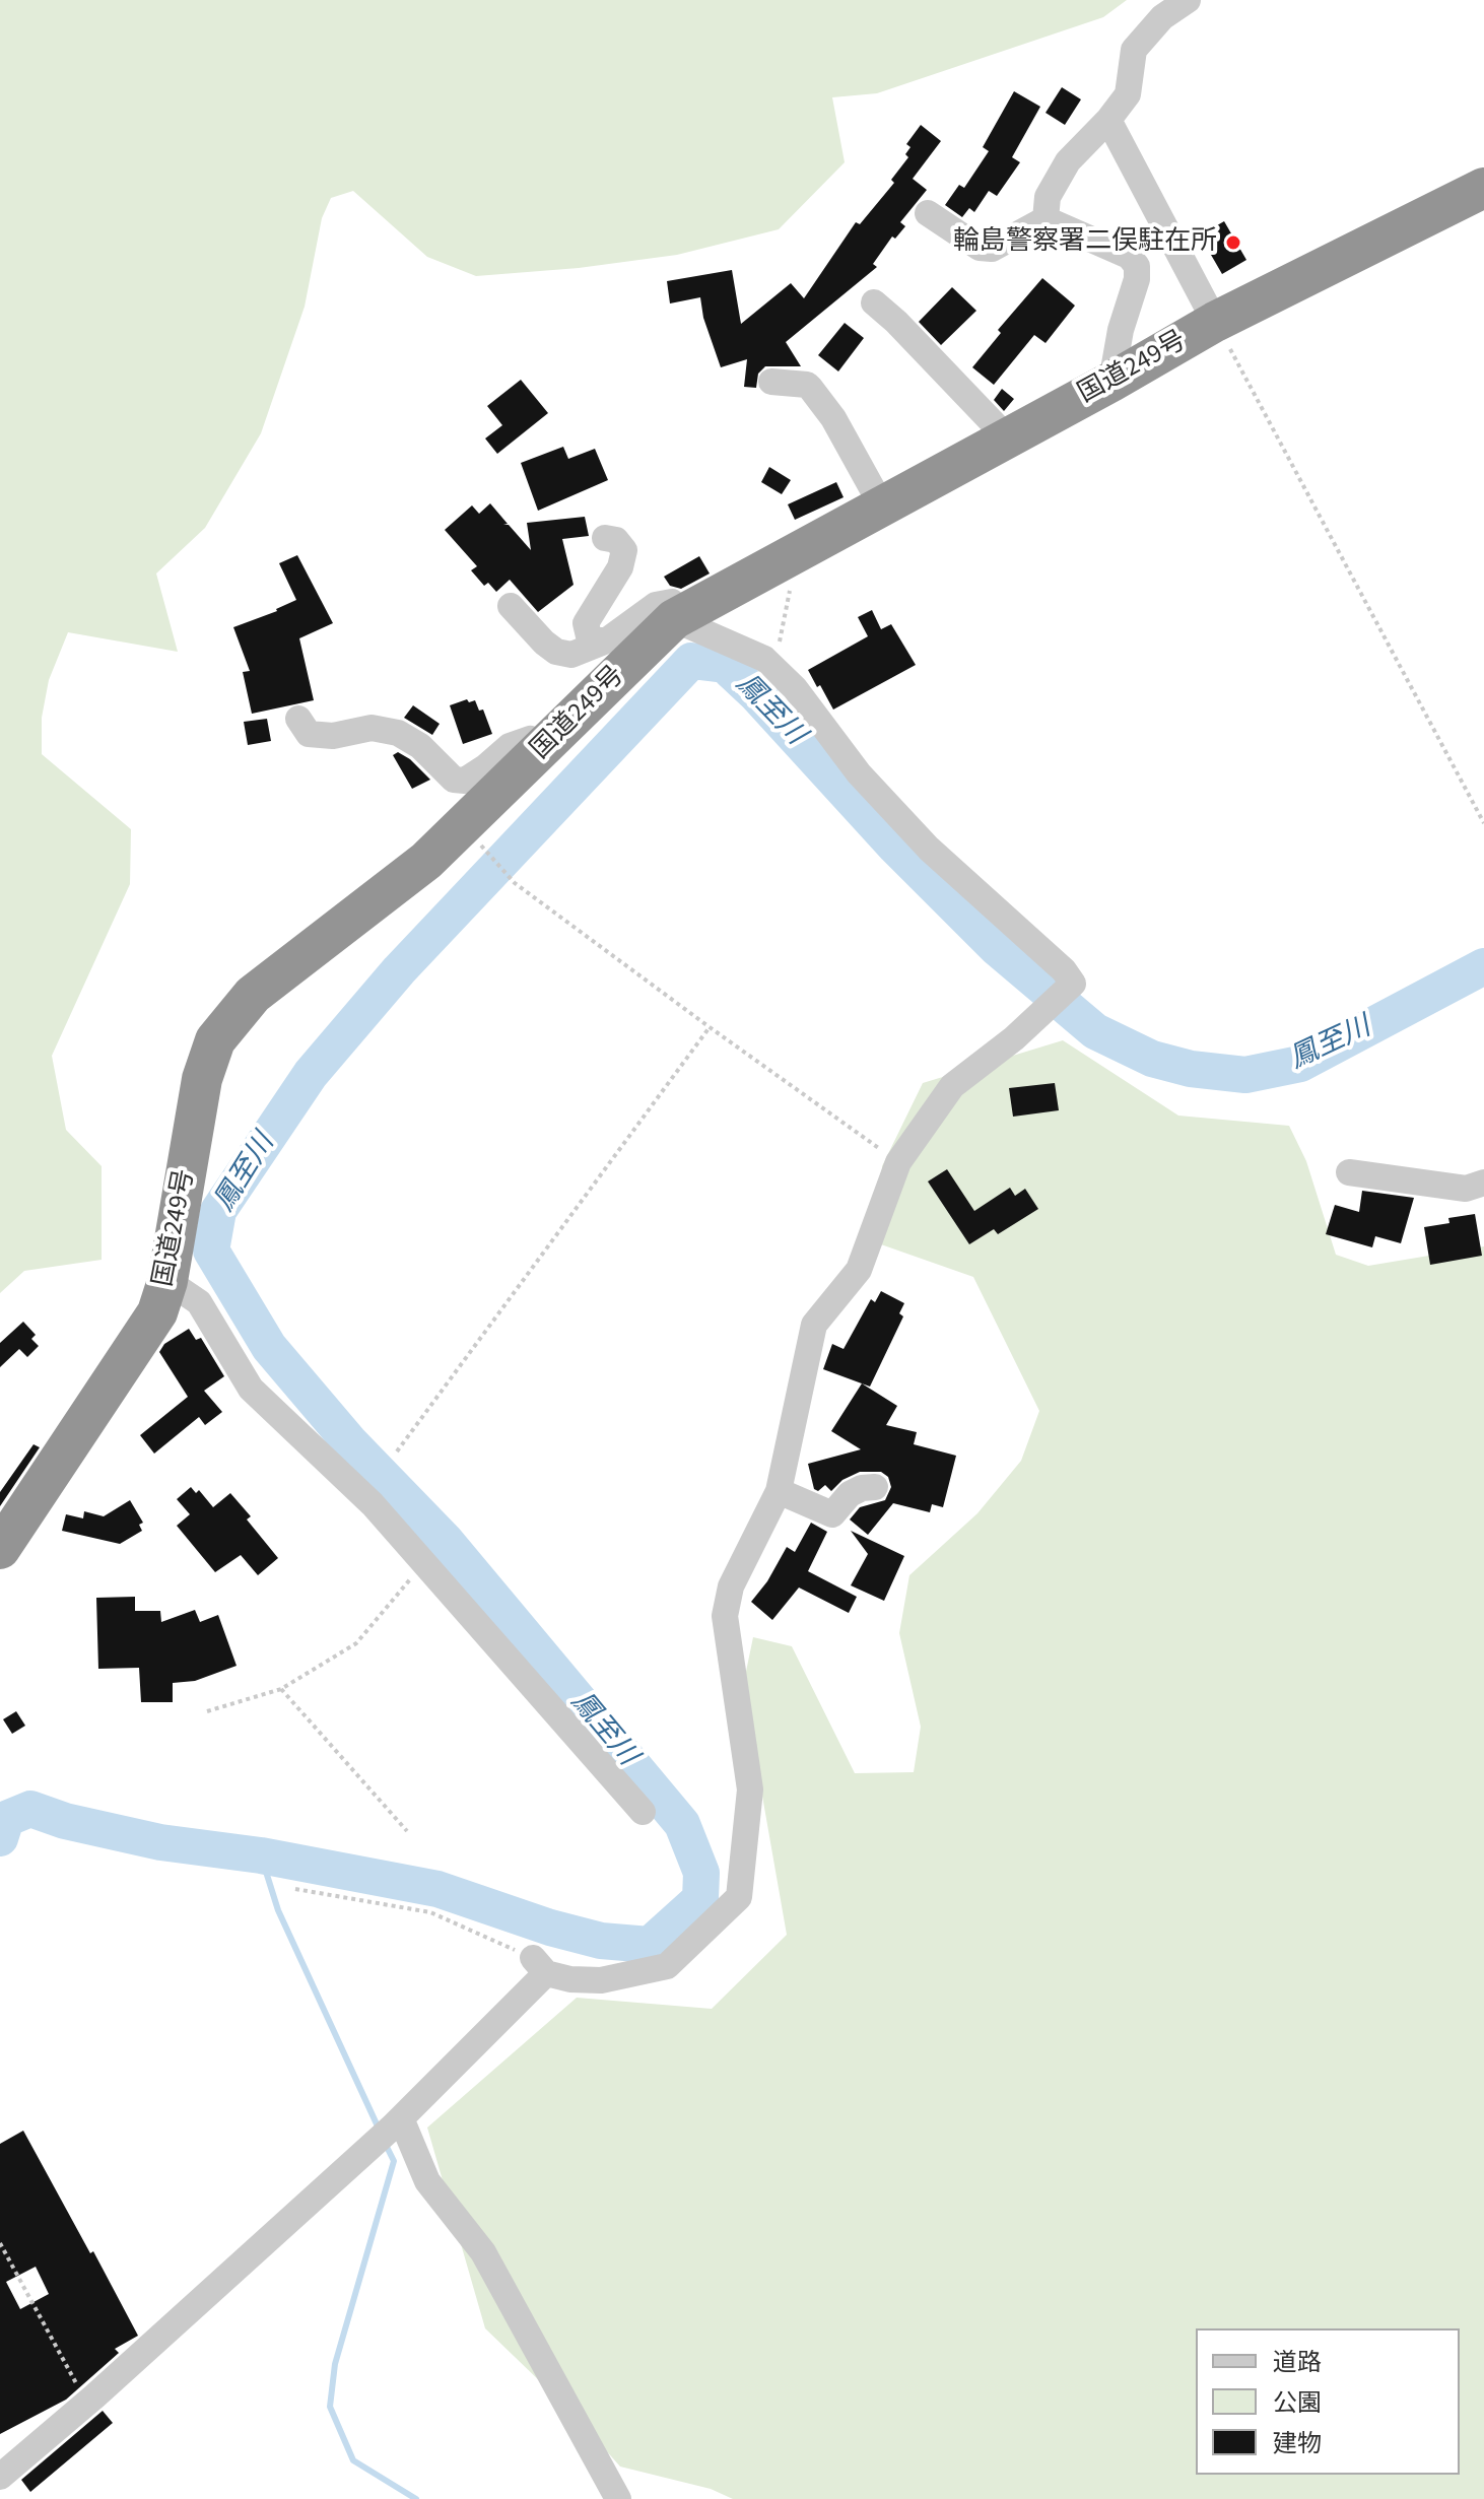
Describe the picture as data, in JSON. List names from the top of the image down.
{
  "streets": {
    "highway": ["国道249号"]
  },
  "water": ["鳳至川"],
  "places": ["輪島警察署二俣駐在所"],
  "legend": ["道路", "公園", "建物"]
}
